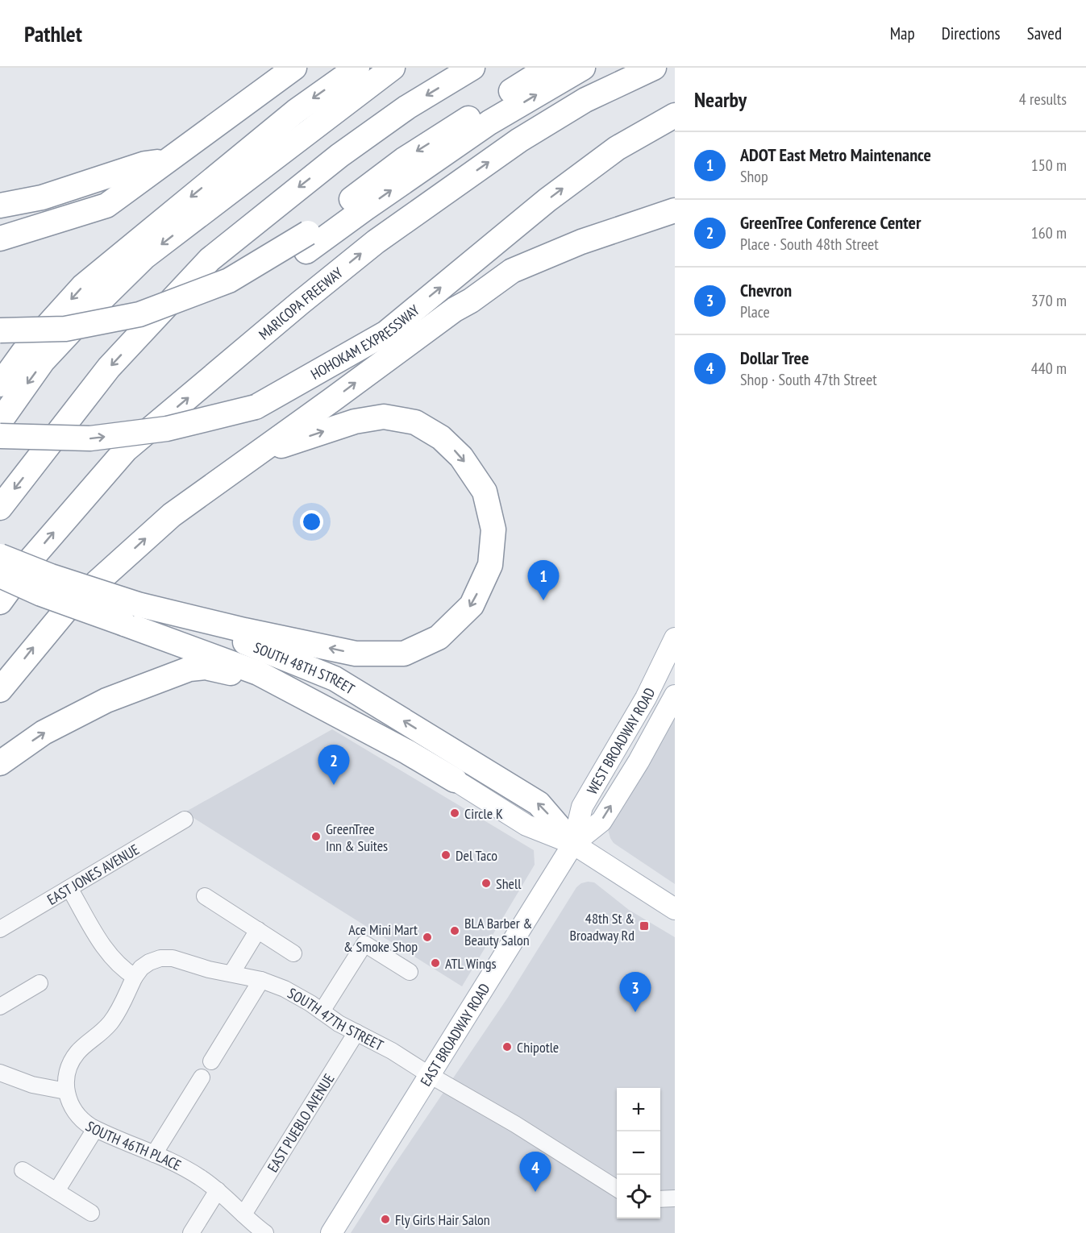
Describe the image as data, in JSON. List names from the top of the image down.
{
  "streets": {
    "highway": ["MARICOPA FREEWAY", "HOHOKAM EXPRESSWAY", "SOUTH 48TH STREET"],
    "main road": ["WEST BROADWAY ROAD", "EAST BROADWAY ROAD"],
    "street": [
      "EAST JONES AVENUE",
      "SOUTH 47TH STREET",
      "EAST PUEBLO AVENUE",
      "SOUTH 46TH PLACE"
    ]
  },
  "crossings": [
    ["SOUTH 48TH STREET", "WEST BROADWAY ROAD"],
    ["SOUTH 48TH STREET", "EAST BROADWAY ROAD"],
    ["WEST BROADWAY ROAD", "EAST BROADWAY ROAD"],
    ["SOUTH 47TH STREET", "EAST BROADWAY ROAD"],
    ["SOUTH 47TH STREET", "EAST PUEBLO AVENUE"],
    ["EAST PUEBLO AVENUE", "SOUTH 46TH PLACE"]
  ],
  "places": {
    "other": [
      "Circle K",
      "GreenTree Inn & Suites",
      "Del Taco",
      "Shell",
      "BLA Barber & Beauty Salon",
      "Ace Mini Mart & Smoke Shop",
      "ATL Wings",
      "Chipotle",
      "Fly Girls Hair Salon"
    ],
    "transit": ["48th St & Broadway Rd"]
  },
  "page": {
    "header": "Pathlet",
    "nav": ["Map", "Directions", "Saved"],
    "heading": ["Nearby", "4 results"],
    "list": [
      {
        "mark": "1",
        "name": "ADOT East Metro Maintenance",
        "note": "Shop",
        "value": "150 m"
      },
      {
        "mark": "2",
        "name": "GreenTree Conference Center",
        "note": "Place · South 48th Street",
        "value": "160 m"
      },
      {
        "mark": "3",
        "name": "Chevron",
        "note": "Place",
        "value": "370 m"
      },
      {
        "mark": "4",
        "name": "Dollar Tree",
        "note": "Shop · South 47th Street",
        "value": "440 m"
      }
    ],
    "pins": [
      "1",
      "2",
      "3",
      "4"
    ],
    "map_buttons": ["+", "−"]
  }
}
